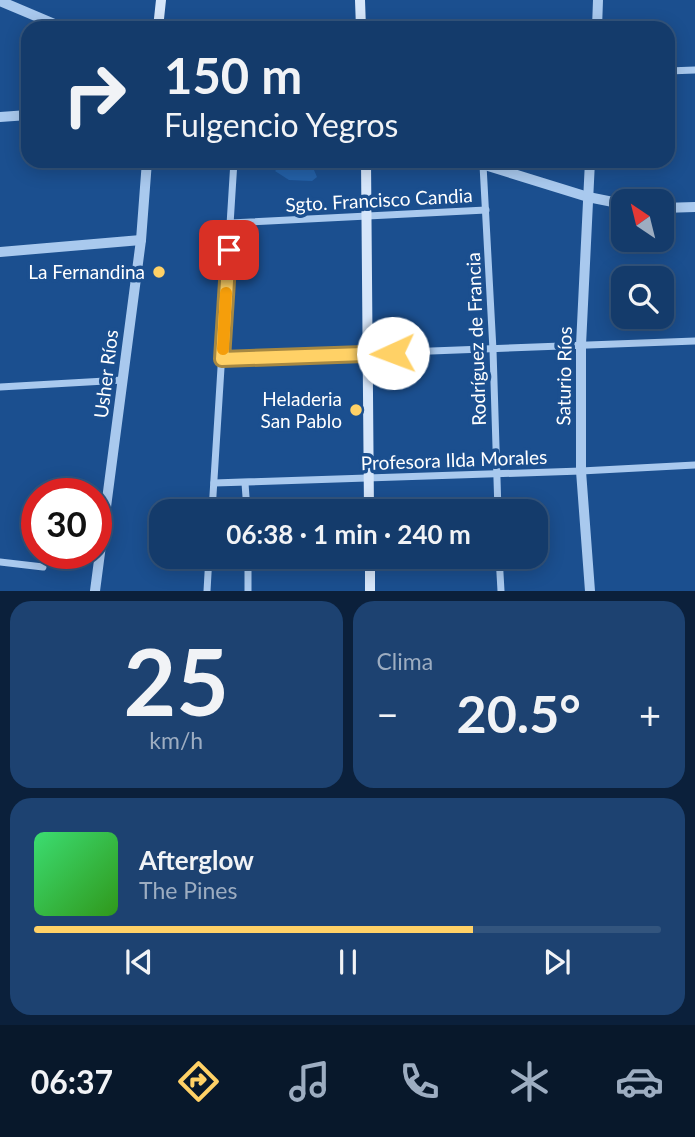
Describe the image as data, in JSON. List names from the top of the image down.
{
  "streets": {
    "street": [
      "Sgto. Francisco Candia",
      "Rodríguez de Francia",
      "Usher Ríos",
      "Saturio Ríos",
      "Profesora Ilda Morales"
    ]
  },
  "crossings": [
    ["Sgto. Francisco Candia", "Rodríguez de Francia"],
    ["Rodríguez de Francia", "Profesora Ilda Morales"],
    ["Saturio Ríos", "Profesora Ilda Morales"]
  ],
  "places": ["La Fernandina", "Heladeria San Pablo"],
  "north": "top left",
  "page": {
    "turn": ["150 m", "Fulgencio Yegros"],
    "limit": "30",
    "trip": "06:38 · 1 min · 240 m",
    "tile": [
      ["25", "km/h"],
      "Clima"
    ],
    "heat": ["−", "20.5°", "+"],
    "song": ["Afterglow", "The Pines"],
    "tabs": "06:37"
  }
}
